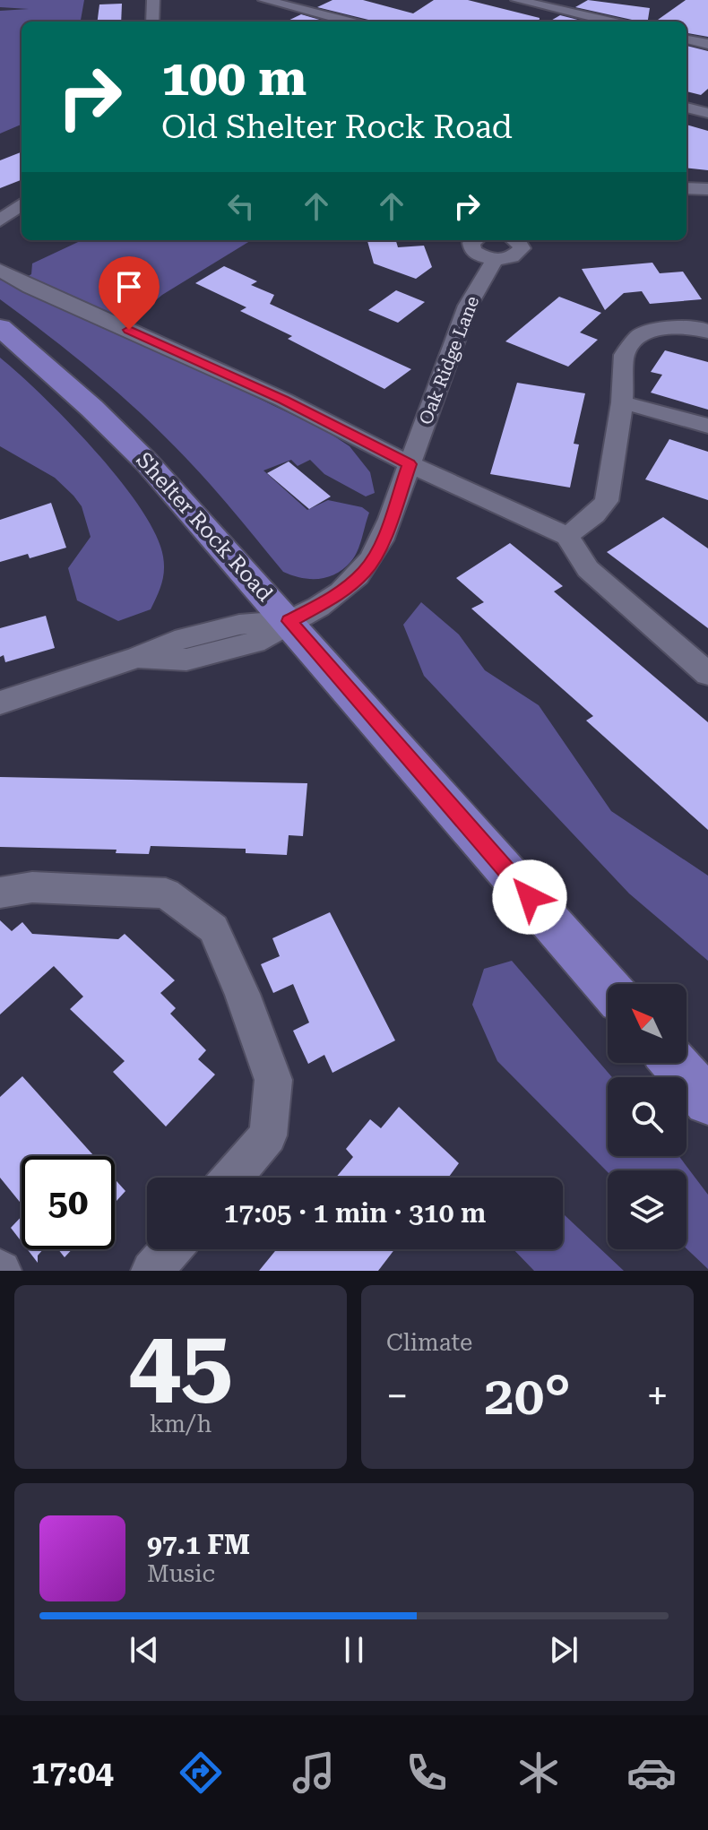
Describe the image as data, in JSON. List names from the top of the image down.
{
  "streets": {
    "main road": ["Shelter Rock Road"],
    "street": ["Oak Ridge Lane"]
  },
  "crossings": [
    ["Oak Ridge Lane", "Shelter Rock Road"]
  ],
  "north": "top left",
  "page": {
    "turn": ["100 m", "Old Shelter Rock Road"],
    "limit": "50",
    "trip": "17:05 · 1 min · 310 m",
    "tile": [
      ["45", "km/h"],
      "Climate"
    ],
    "heat": ["−", "20°", "+"],
    "song": ["97.1 FM", "Music"],
    "tabs": "17:04"
  }
}
